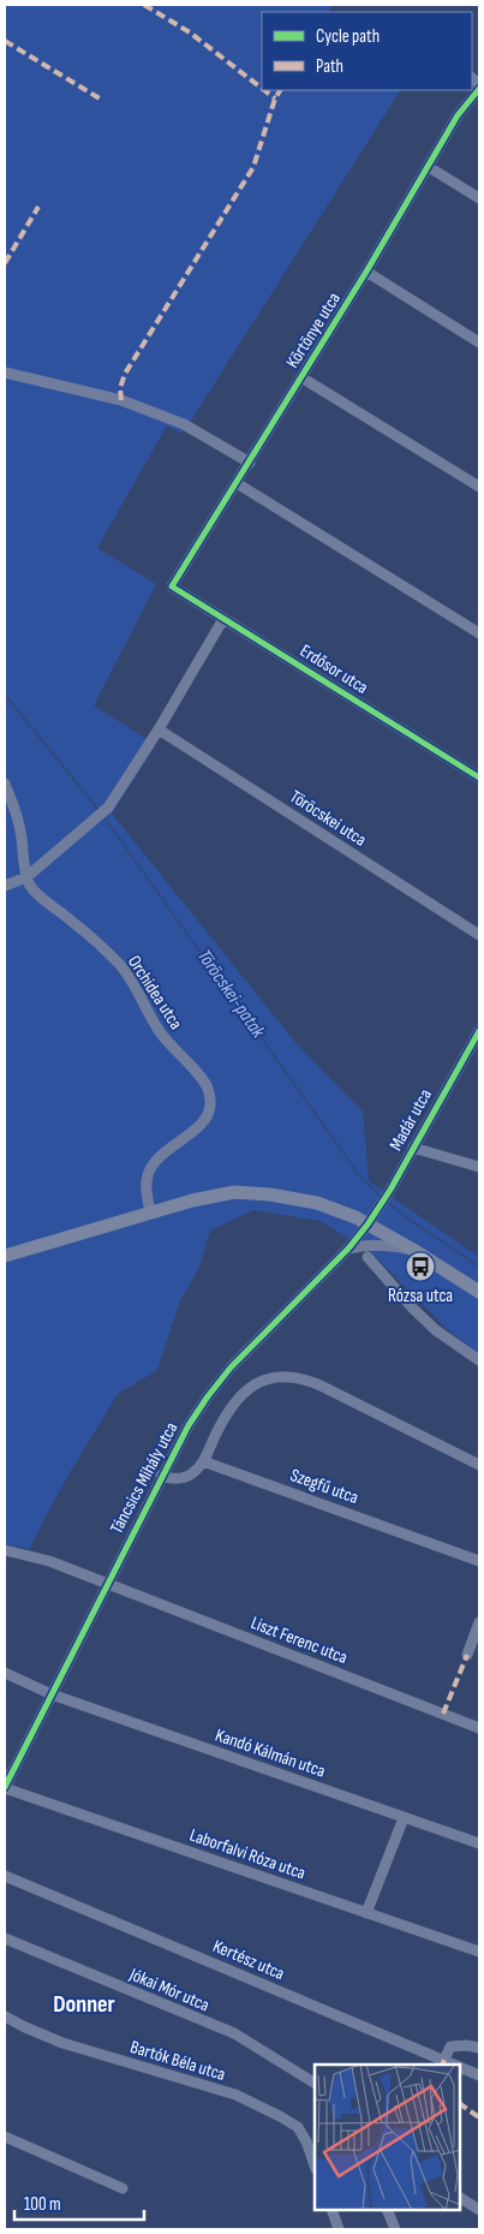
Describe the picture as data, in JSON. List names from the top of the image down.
{
  "streets": {
    "street": [
      "Körtönye utca",
      "Erdősor utca",
      "Töröcskei utca",
      "Orchidea utca",
      "Madár utca",
      "Táncsics Mihály utca",
      "Szegfű utca",
      "Liszt Ferenc utca",
      "Kandó Kálmán utca",
      "Laborfalvi Róza utca",
      "Kertész utca",
      "Jókai Mór utca",
      "Bartók Béla utca"
    ]
  },
  "crossings": [
    ["Körtönye utca", "Erdősor utca"],
    ["Madár utca", "Táncsics Mihály utca"],
    ["Táncsics Mihály utca", "Liszt Ferenc utca"],
    ["Táncsics Mihály utca", "Kandó Kálmán utca"],
    ["Táncsics Mihály utca", "Laborfalvi Róza utca"]
  ],
  "districts": ["Donner"],
  "water": ["Töröcskei-patak"],
  "places": {
    "bus stop": ["Rózsa utca"]
  },
  "legend": ["Cycle path", "Path"],
  "scale_bar": "100 m"
}
